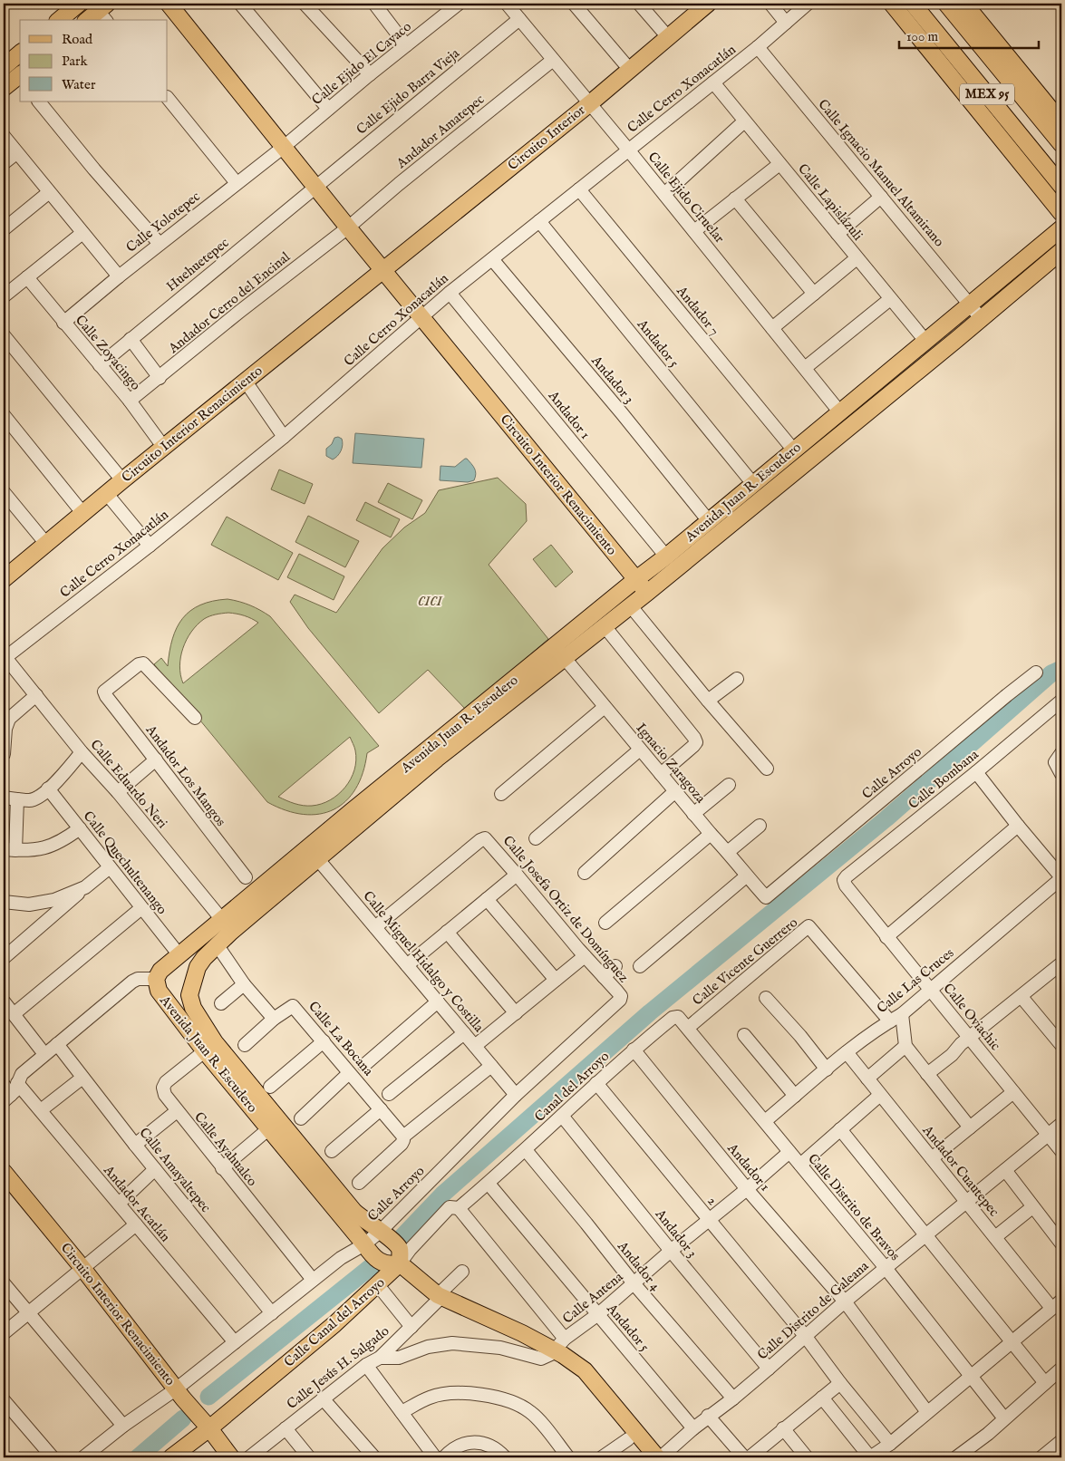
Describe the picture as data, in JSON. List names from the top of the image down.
{
  "streets": {
    "main road": [
      "MEX 95",
      "Circuito Interior",
      "Circuito Interior Renacimiento",
      "Avenida Juan R. Escudero",
      "Calle Canal del Arroyo"
    ],
    "street": [
      "Calle Ejido El Cayaco",
      "Calle Cerro Xonacatlán",
      "Calle Ejido Barra Vieja",
      "Andador Amatepec",
      "Calle Ignacio Manuel Altamirano",
      "Calle Ejido Ciruelar",
      "Calle Lapislázuli",
      "Calle Yolotepec",
      "Huehuetepec",
      "Andador Cerro del Encinal",
      "Andador 7",
      "Andador 5",
      "Calle Zoyacingo",
      "Andador 3",
      "Andador 1",
      "Ignacio Zaragoza",
      "Calle Arroyo",
      "Andador Los Mangos",
      "Calle Bombana",
      "Calle Eduardo Neri",
      "Calle Quechultenango",
      "Calle Josefa Ortiz de Domínguez",
      "Calle Miguel Hidalgo y Costilla",
      "Calle Vicente Guerrero",
      "Calle Las Cruces",
      "Calle Oviachic",
      "Calle La Bocana",
      "Canal del Arroyo",
      "Calle Ayahualco",
      "Calle Amayaltepec",
      "Andador Cuautepec",
      "2",
      "Andador Acatlán",
      "Calle Distrito de Bravos",
      "Andador 4",
      "Calle Antena",
      "Calle Distrito de Galeana",
      "Calle Jesús H. Salgado"
    ]
  },
  "crossings": [
    ["Calle Ejido El Cayaco", "Calle Yolotepec"],
    ["Calle Ejido El Cayaco", "Circuito Interior Renacimiento"],
    ["Calle Cerro Xonacatlán", "Calle Ignacio Manuel Altamirano"],
    ["Calle Cerro Xonacatlán", "Calle Ejido Ciruelar"],
    ["Calle Cerro Xonacatlán", "Calle Lapislázuli"],
    ["Calle Cerro Xonacatlán", "Andador 7"],
    ["Calle Cerro Xonacatlán", "Andador 5"],
    ["Calle Cerro Xonacatlán", "Andador 3"],
    ["Calle Cerro Xonacatlán", "Andador 1"],
    ["Calle Cerro Xonacatlán", "Circuito Interior Renacimiento"],
    ["Calle Cerro Xonacatlán", "Calle Eduardo Neri"],
    ["Calle Ejido Barra Vieja", "Calle Ejido Ciruelar"],
    ["Calle Ejido Barra Vieja", "Huehuetepec"],
    ["Calle Ejido Barra Vieja", "Circuito Interior Renacimiento"],
    ["Andador Amatepec", "Calle Ejido Ciruelar"],
    ["Andador Amatepec", "Andador Cerro del Encinal"],
    ["Andador Amatepec", "Circuito Interior Renacimiento"],
    ["Circuito Interior", "Calle Ejido Ciruelar"],
    ["Circuito Interior", "Circuito Interior Renacimiento"],
    ["Calle Ignacio Manuel Altamirano", "Avenida Juan R. Escudero"],
    ["Calle Ejido Ciruelar", "Avenida Juan R. Escudero"],
    ["Calle Lapislázuli", "Avenida Juan R. Escudero"],
    ["Calle Yolotepec", "Calle Zoyacingo"],
    ["Calle Yolotepec", "Circuito Interior Renacimiento"],
    ["Huehuetepec", "Calle Zoyacingo"],
    ["Huehuetepec", "Circuito Interior Renacimiento"],
    ["Andador Cerro del Encinal", "Calle Zoyacingo"],
    ["Andador Cerro del Encinal", "Circuito Interior Renacimiento"],
    ["Andador 7", "Avenida Juan R. Escudero"],
    ["Andador 5", "Avenida Juan R. Escudero"],
    ["Andador 5", "Canal del Arroyo"],
    ["Andador 5", "Calle Antena"],
    ["Andador 5", "Calle Distrito de Galeana"],
    ["Andador 5", "Calle Canal del Arroyo"],
    ["Calle Zoyacingo", "Circuito Interior Renacimiento"],
    ["Andador 3", "Avenida Juan R. Escudero"],
    ["Andador 3", "Canal del Arroyo"],
    ["Andador 3", "Calle Antena"],
    ["Andador 3", "Calle Distrito de Galeana"],
    ["Andador 1", "Avenida Juan R. Escudero"],
    ["Andador 1", "Canal del Arroyo"],
    ["Andador 1", "Calle Antena"],
    ["Andador 1", "Calle Distrito de Galeana"],
    ["Circuito Interior Renacimiento", "Avenida Juan R. Escudero"],
    ["Circuito Interior Renacimiento", "Calle Arroyo"],
    ["Circuito Interior Renacimiento", "Calle Canal del Arroyo"],
    ["Avenida Juan R. Escudero", "Ignacio Zaragoza"],
    ["Avenida Juan R. Escudero", "Calle Arroyo"],
    ["Avenida Juan R. Escudero", "Calle Eduardo Neri"],
    ["Avenida Juan R. Escudero", "Calle Quechultenango"],
    ["Avenida Juan R. Escudero", "Calle Miguel Hidalgo y Costilla"],
    ["Avenida Juan R. Escudero", "Calle Ayahualco"],
    ["Avenida Juan R. Escudero", "Calle Canal del Arroyo"],
    ["Ignacio Zaragoza", "Calle Arroyo"],
    ["Calle Arroyo", "Calle Josefa Ortiz de Domínguez"],
    ["Calle Arroyo", "Calle Miguel Hidalgo y Costilla"],
    ["Calle Arroyo", "Calle Ayahualco"],
    ["Calle Arroyo", "Calle Amayaltepec"],
    ["Calle Arroyo", "Andador Acatlán"],
    ["Calle Bombana", "Calle Oviachic"],
    ["Calle Josefa Ortiz de Domínguez", "Calle Miguel Hidalgo y Costilla"],
    ["Calle Vicente Guerrero", "Calle Las Cruces"],
    ["Calle Vicente Guerrero", "Calle Distrito de Bravos"],
    ["Calle Las Cruces", "Calle Oviachic"],
    ["Calle Las Cruces", "Andador Cuautepec"],
    ["Calle Las Cruces", "Calle Distrito de Bravos"],
    ["Calle Oviachic", "Calle Distrito de Galeana"],
    ["Canal del Arroyo", "2"],
    ["Canal del Arroyo", "Calle Distrito de Bravos"],
    ["Canal del Arroyo", "Andador 4"],
    ["Canal del Arroyo", "Calle Canal del Arroyo"],
    ["Andador Cuautepec", "Calle Distrito de Galeana"],
    ["2", "Calle Antena"],
    ["2", "Calle Distrito de Galeana"],
    ["Calle Distrito de Bravos", "Calle Antena"],
    ["Calle Distrito de Bravos", "Calle Distrito de Galeana"],
    ["Andador 4", "Calle Antena"],
    ["Andador 4", "Calle Distrito de Galeana"]
  ],
  "parks": ["CICI"],
  "legend": ["Road", "Park", "Water"],
  "scale_bar": "100 m"
}
